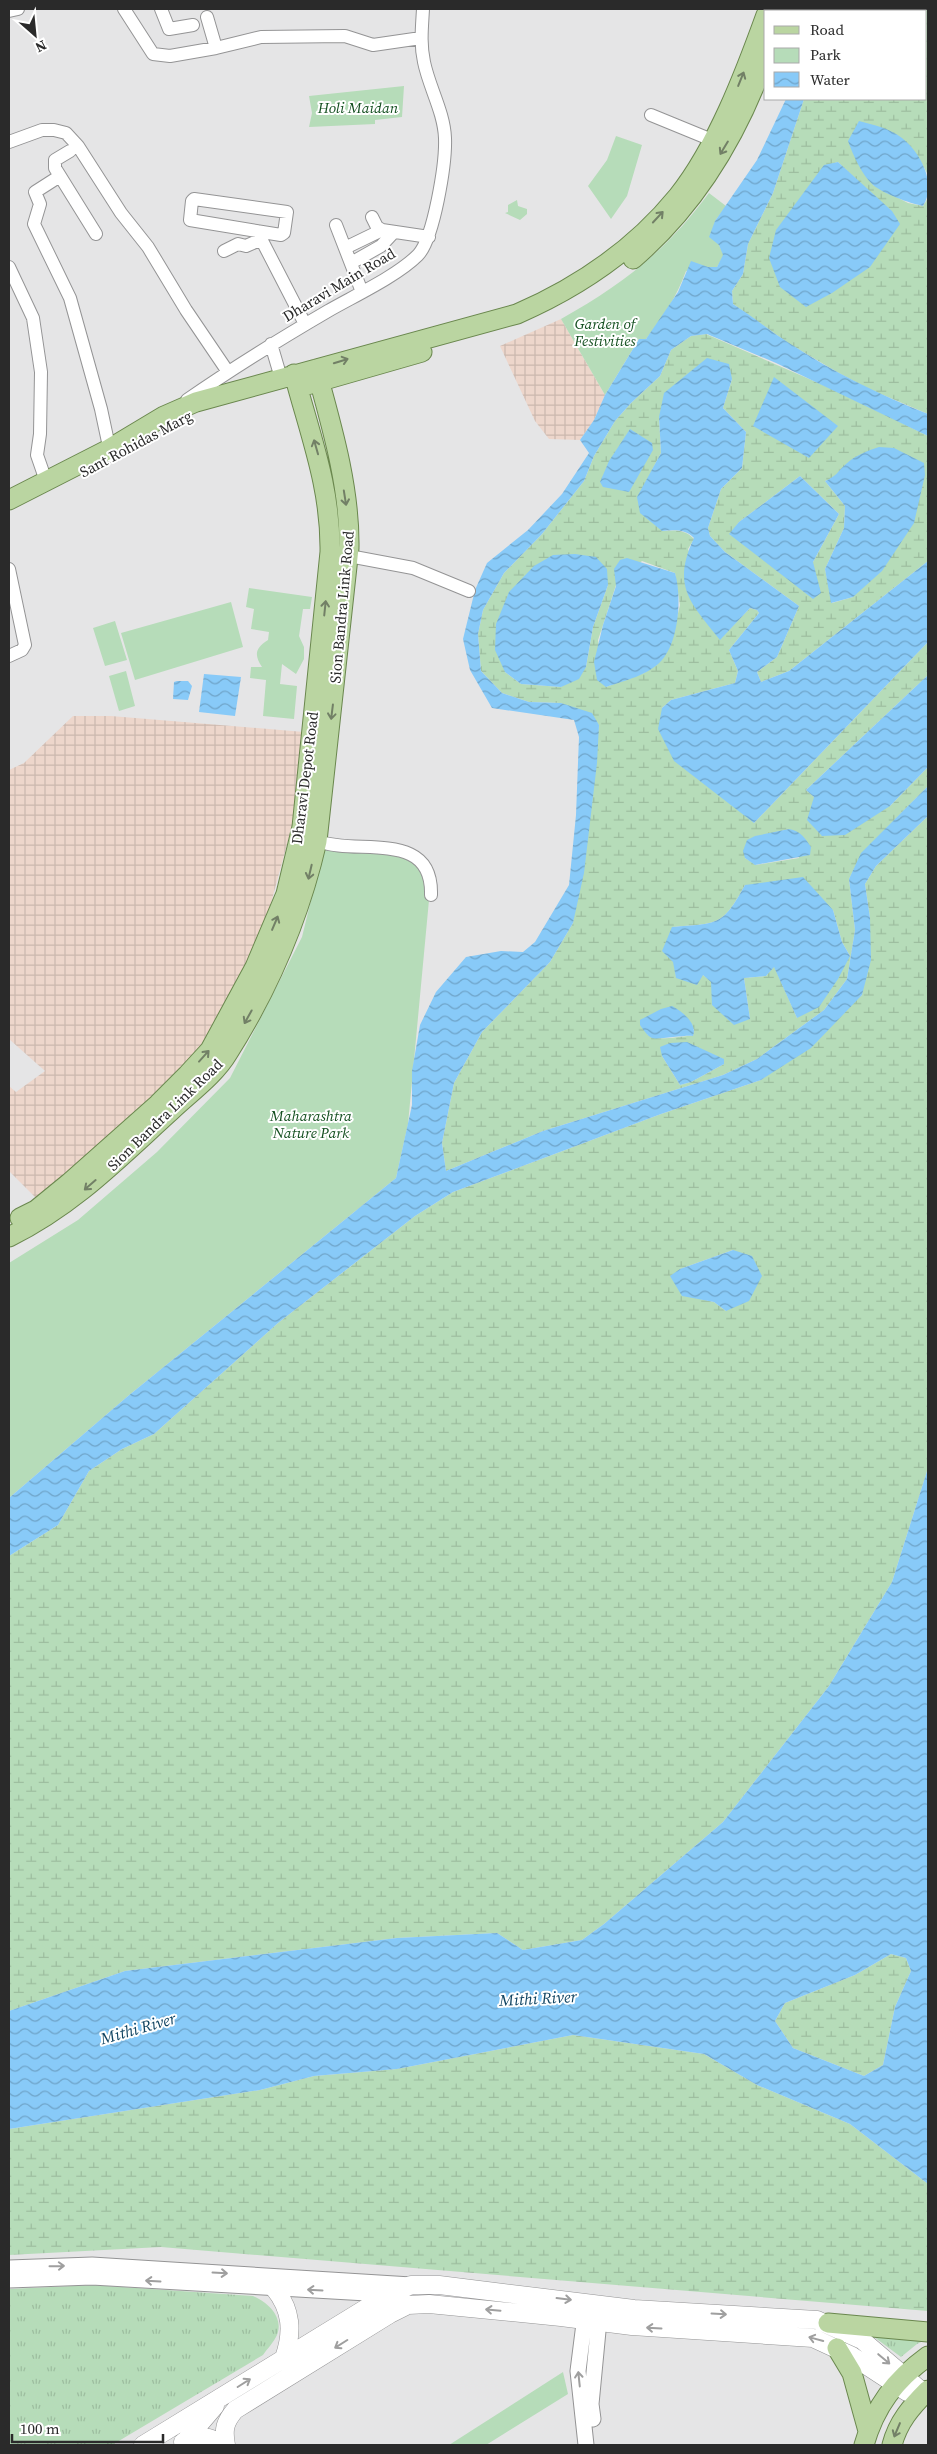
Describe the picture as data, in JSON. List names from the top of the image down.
{
  "streets": {
    "main road": ["Sant Rohidas Marg", "Sion Bandra Link Road", "Dharavi Depot Road"],
    "street": ["Dharavi Main Road"]
  },
  "crossings": [
    ["Dharavi Main Road", "Sant Rohidas Marg"],
    ["Sant Rohidas Marg", "Dharavi Depot Road"],
    ["Sion Bandra Link Road", "Dharavi Depot Road"]
  ],
  "one_way": ["Sion Bandra Link Road", "Dharavi Depot Road"],
  "water": ["Mithi River"],
  "parks": ["Holi Maidan", "Garden of Festivities", "Maharashtra Nature Park"],
  "legend": ["Road", "Park", "Water"],
  "scale_bar": "100 m",
  "north": "bottom right"
}
